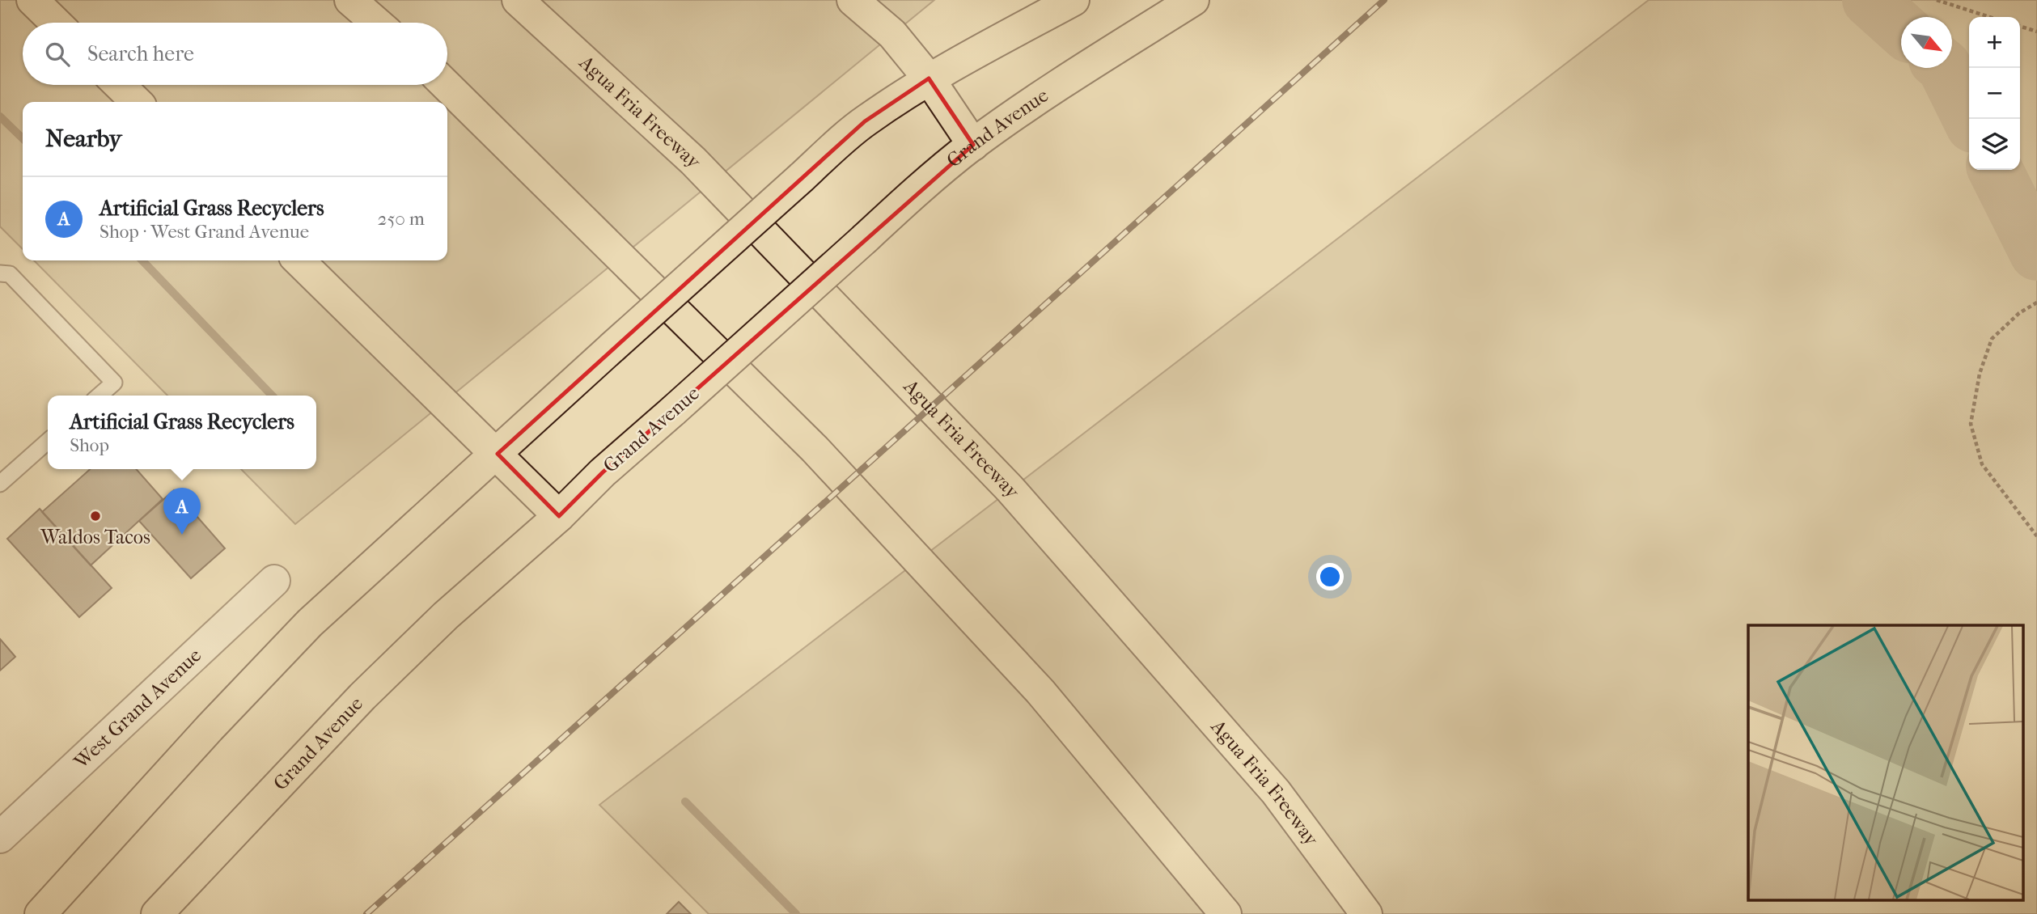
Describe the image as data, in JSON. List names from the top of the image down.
{
  "streets": {
    "highway": ["Agua Fria Freeway", "Grand Avenue"],
    "street": ["West Grand Avenue"]
  },
  "places": ["Waldos Tacos"],
  "north": "bottom right",
  "page": {
    "map_buttons": ["+", "−"],
    "search": "Search here",
    "heading": "Nearby",
    "list": [
      {
        "mark": "A",
        "name": "Artificial Grass Recyclers",
        "note": "Shop · West Grand Avenue",
        "value": "250 m"
      }
    ],
    "popup": ["Artificial Grass Recyclers", "Shop"],
    "pins": "A"
  }
}
